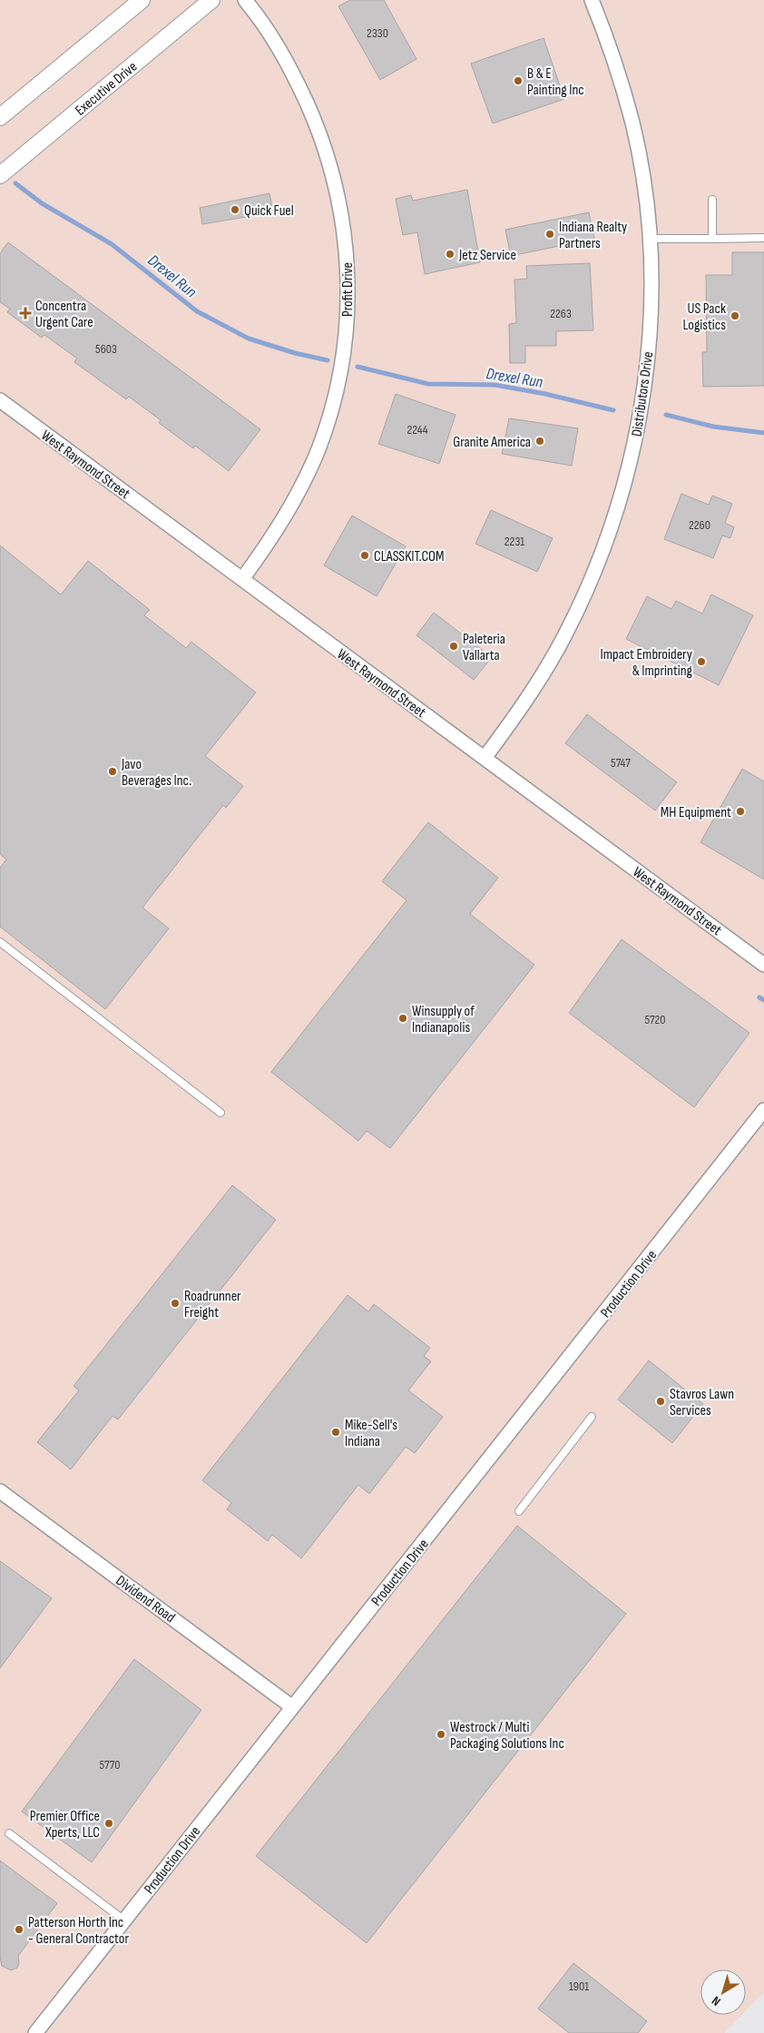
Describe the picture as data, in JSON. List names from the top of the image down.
{
  "streets": {
    "street": [
      "Executive Drive",
      "Profit Drive",
      "Distributors Drive",
      "West Raymond Street",
      "Production Drive",
      "Dividend Road"
    ]
  },
  "crossings": [
    ["Profit Drive", "West Raymond Street"],
    ["Distributors Drive", "West Raymond Street"],
    ["Production Drive", "Dividend Road"]
  ],
  "water": ["Drexel Run"],
  "places": {
    "other": [
      "B & E Painting Inc",
      "Quick Fuel",
      "Indiana Realty Partners",
      "Jetz Service",
      "US Pack Logistics",
      "Granite America",
      "CLASSKIT.COM",
      "Paleteria Vallarta",
      "Impact Embroidery & Imprinting",
      "Javo Beverages Inc.",
      "MH Equipment",
      "Winsupply of Indianapolis",
      "Roadrunner Freight",
      "Stavros Lawn Services",
      "Mike-Sell's Indiana",
      "Westrock / Multi Packaging Solutions Inc",
      "Premier Office Xperts, LLC",
      "Patterson Horth Inc - General Contractor"
    ],
    "health": ["Concentra Urgent Care"]
  },
  "house_numbers": [
    "2330",
    "2263",
    "5603",
    "2244",
    "2260",
    "2231",
    "5747",
    "5720",
    "5770",
    "1901"
  ],
  "north": "bottom left"
}
